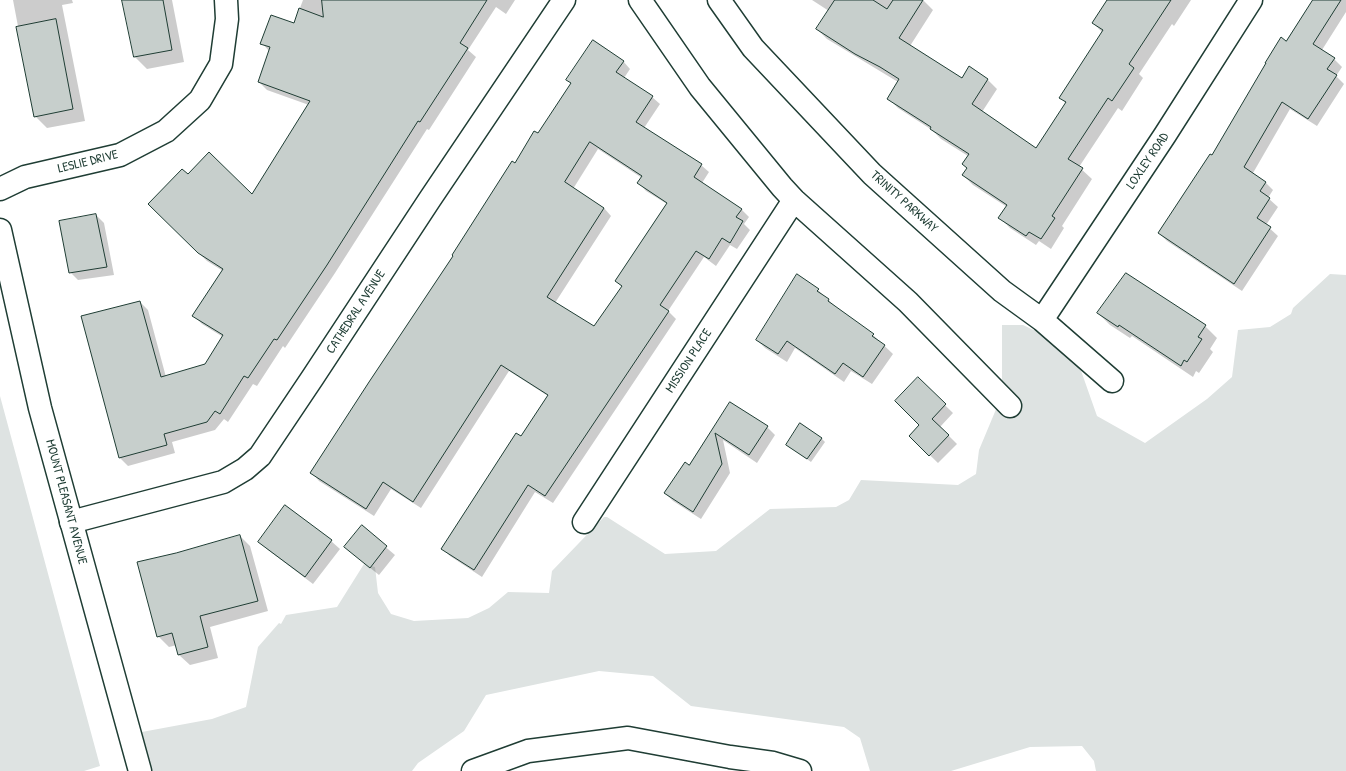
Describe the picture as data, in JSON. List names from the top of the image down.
{
  "streets": {
    "street": [
      "LOXLEY ROAD",
      "LESLIE DRIVE",
      "TRINITY PARKWAY",
      "CATHEDRAL AVENUE",
      "MISSION PLACE",
      "MOUNT PLEASANT AVENUE"
    ]
  },
  "crossings": [
    ["LOXLEY ROAD", "TRINITY PARKWAY"],
    ["CATHEDRAL AVENUE", "MOUNT PLEASANT AVENUE"]
  ]
}
